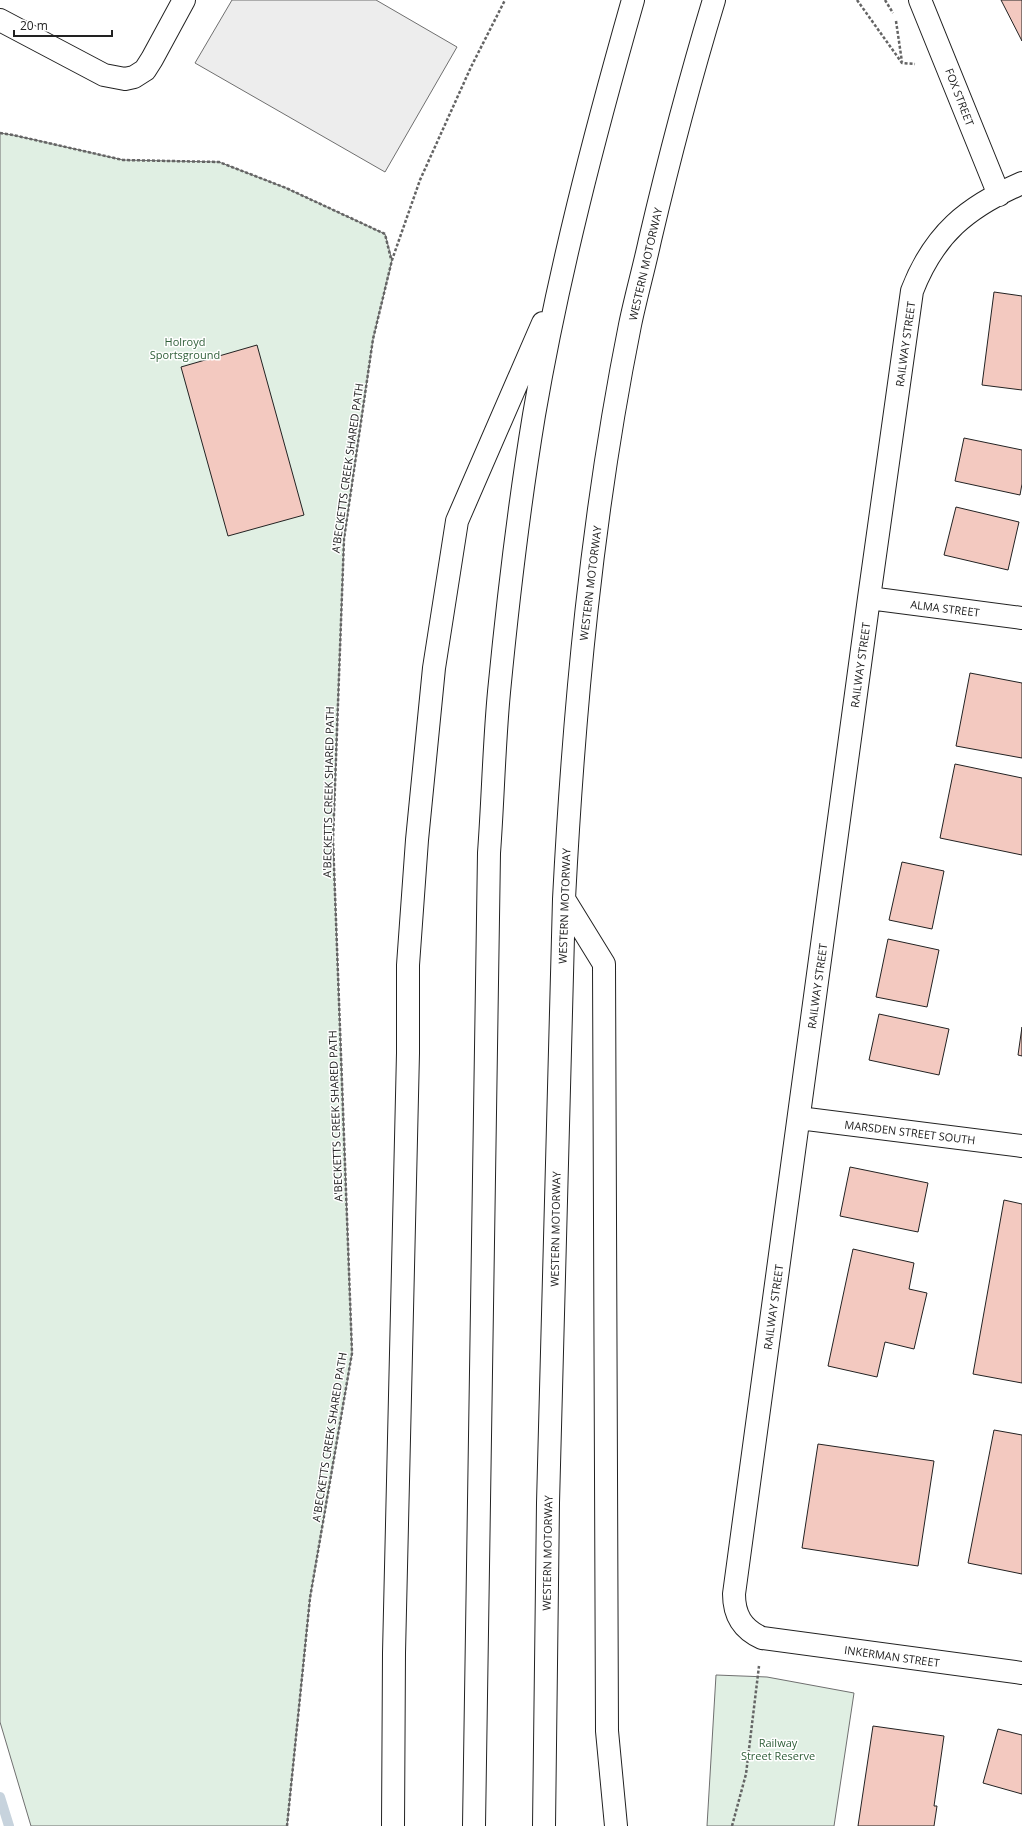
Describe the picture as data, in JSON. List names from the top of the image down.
{
  "streets": {
    "main road": [
      "FOX STREET",
      "WESTERN MOTORWAY",
      "RAILWAY STREET",
      "ALMA STREET",
      "MARSDEN STREET SOUTH",
      "INKERMAN STREET"
    ],
    "path": ["A'BECKETTS CREEK SHARED PATH"]
  },
  "crossings": [
    ["FOX STREET", "RAILWAY STREET"],
    ["RAILWAY STREET", "ALMA STREET"],
    ["RAILWAY STREET", "MARSDEN STREET SOUTH"],
    ["RAILWAY STREET", "INKERMAN STREET"]
  ],
  "parks": ["Holroyd Sportsground", "Railway Street Reserve"],
  "scale_bar": "20 m"
}
